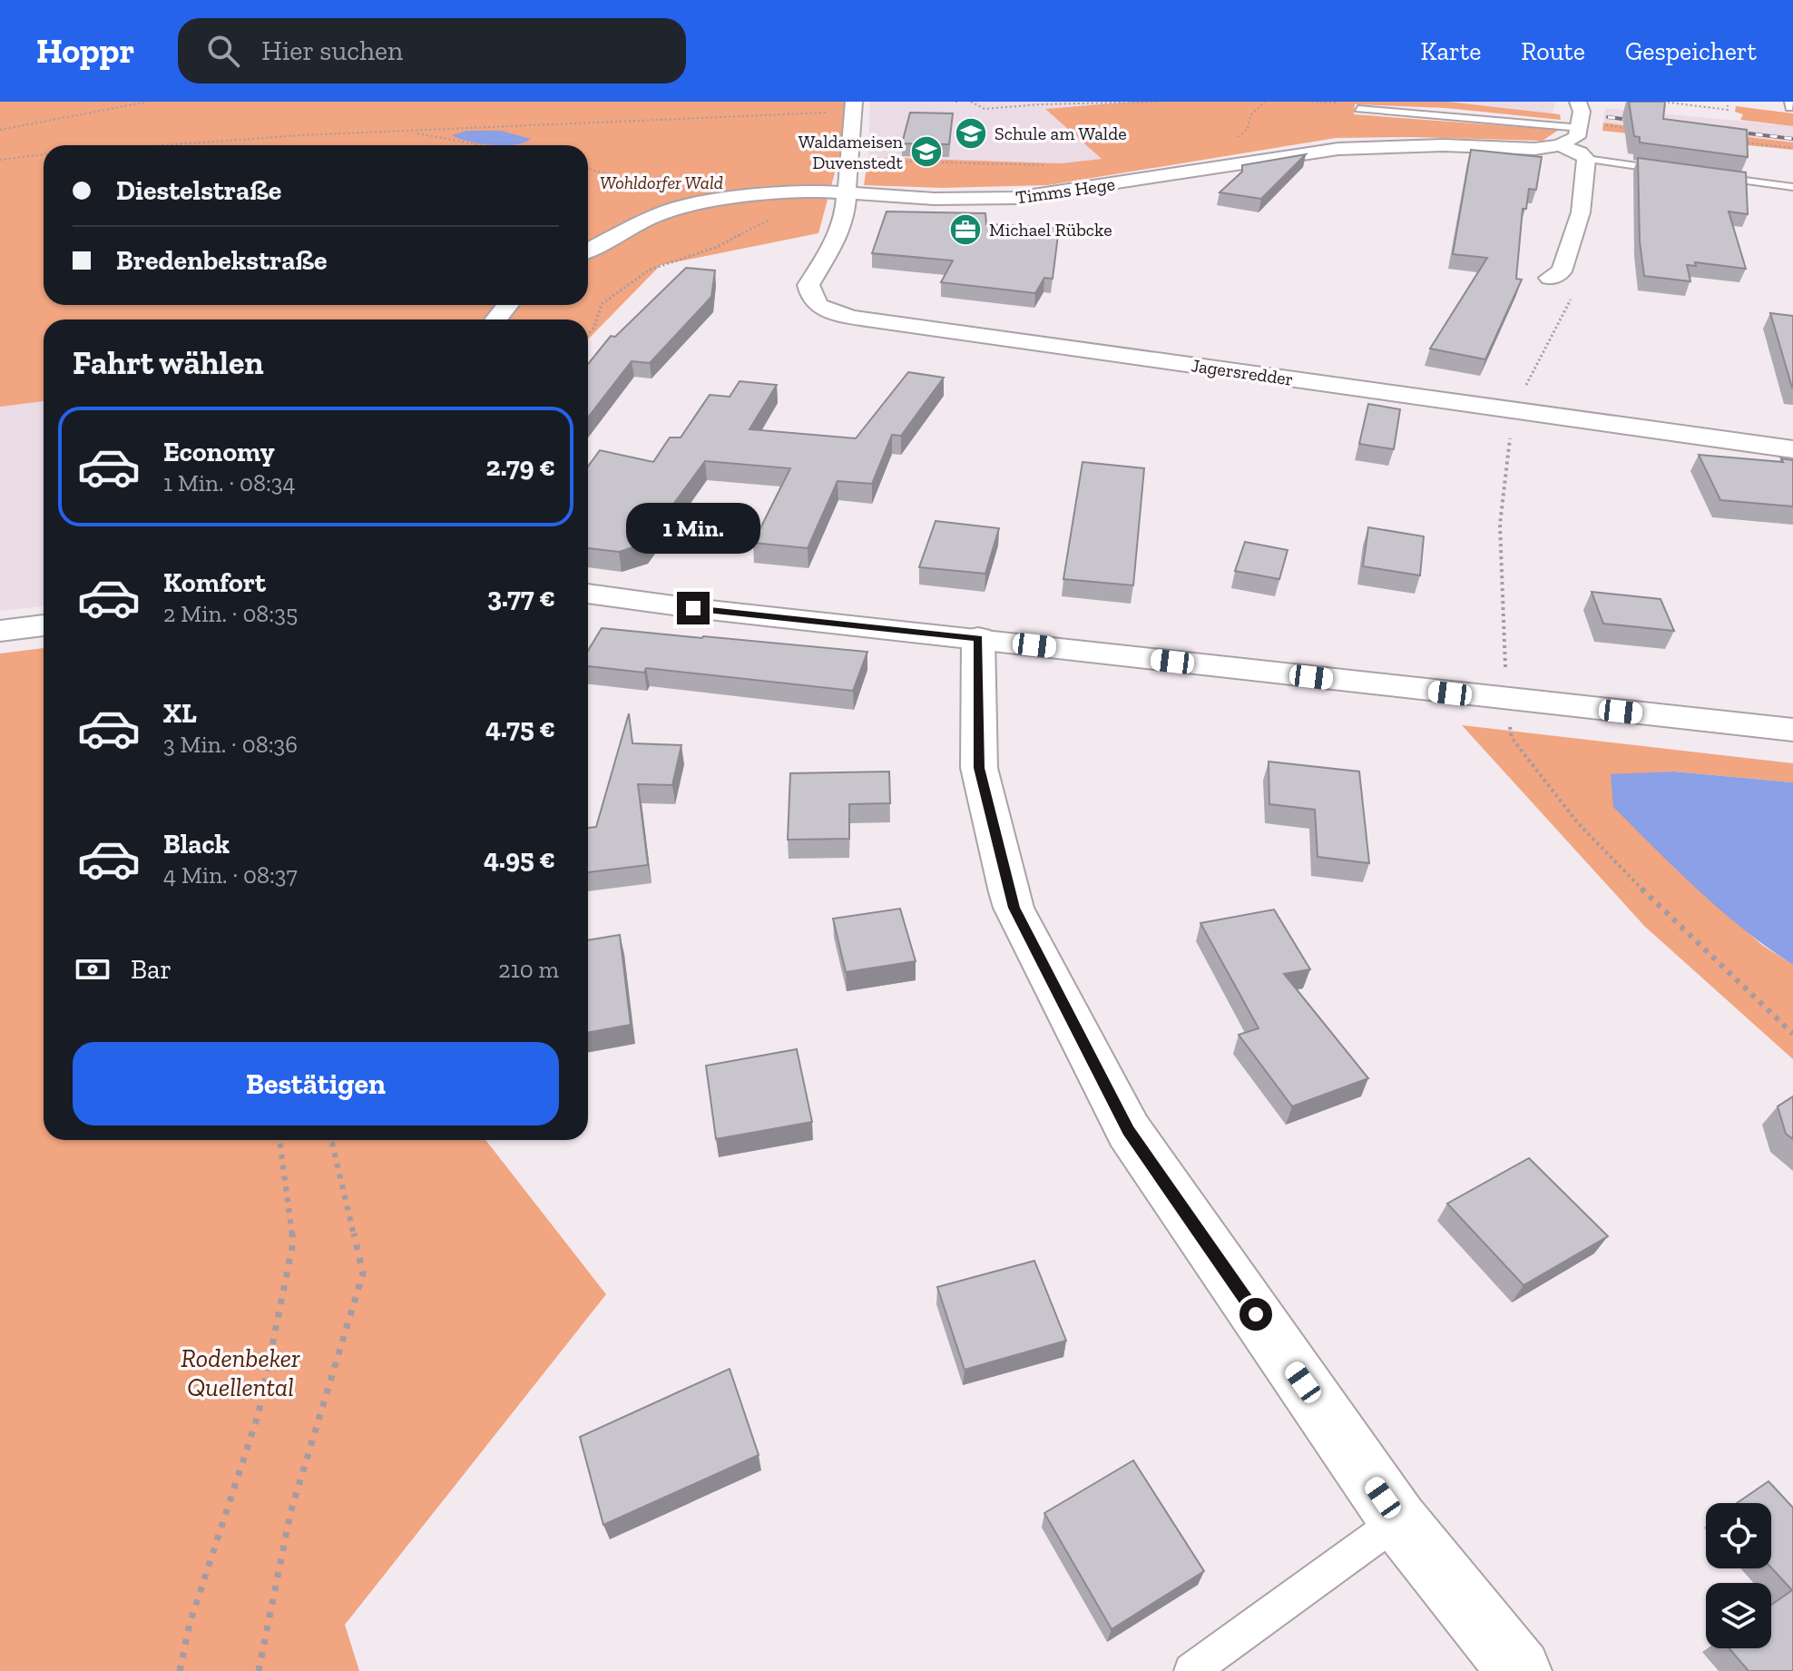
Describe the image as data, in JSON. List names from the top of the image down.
{
  "streets": {
    "street": ["Timms Hege", "Jagersredder"]
  },
  "crossings": [
    ["Timms Hege", "Jagersredder"]
  ],
  "parks": ["Wohldorfer Wald", "Rodenbeker Quellental"],
  "places": {
    "school or university": ["Schule am Walde", "Waldameisen Duvenstedt"],
    "office": ["Michael Rübcke"]
  },
  "page": {
    "header": "Hoppr",
    "search": "Hier suchen",
    "nav": ["Karte", "Route", "Gespeichert"],
    "banner": ["Diestelstraße", "Bredenbekstraße"],
    "heading": "Fahrt wählen",
    "list": [
      {
        "name": "Economy",
        "note": "1 Min. · 08:34",
        "value": "2.79 €"
      },
      {
        "name": "Komfort",
        "note": "2 Min. · 08:35",
        "value": "3.77 €"
      },
      {
        "name": "XL",
        "note": "3 Min. · 08:36",
        "value": "4.75 €"
      },
      {
        "name": "Black",
        "note": "4 Min. · 08:37",
        "value": "4.95 €"
      }
    ],
    "bubble": "1 Min.",
    "pay": ["Bar", "210 m"],
    "buttons": "Bestätigen"
  }
}
